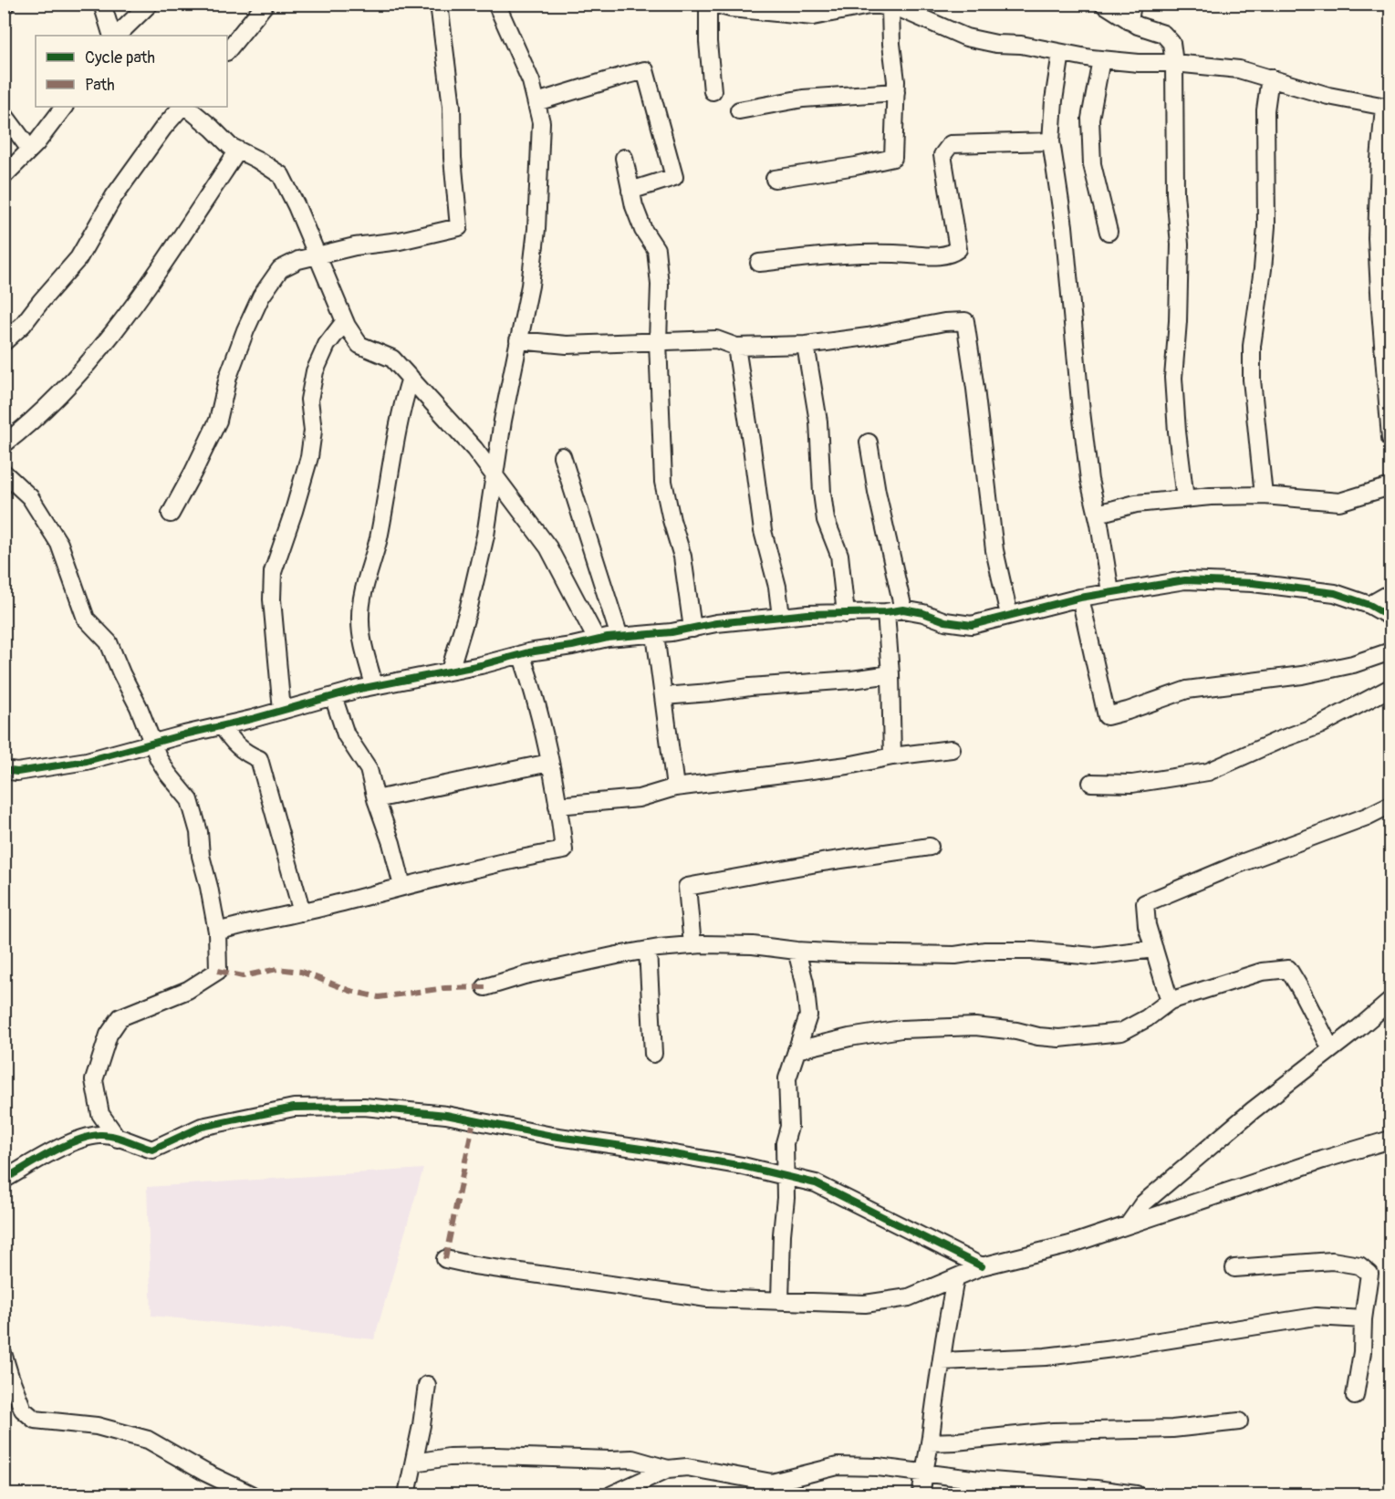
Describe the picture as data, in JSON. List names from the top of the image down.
{
  "legend": ["Cycle path", "Path"]
}
